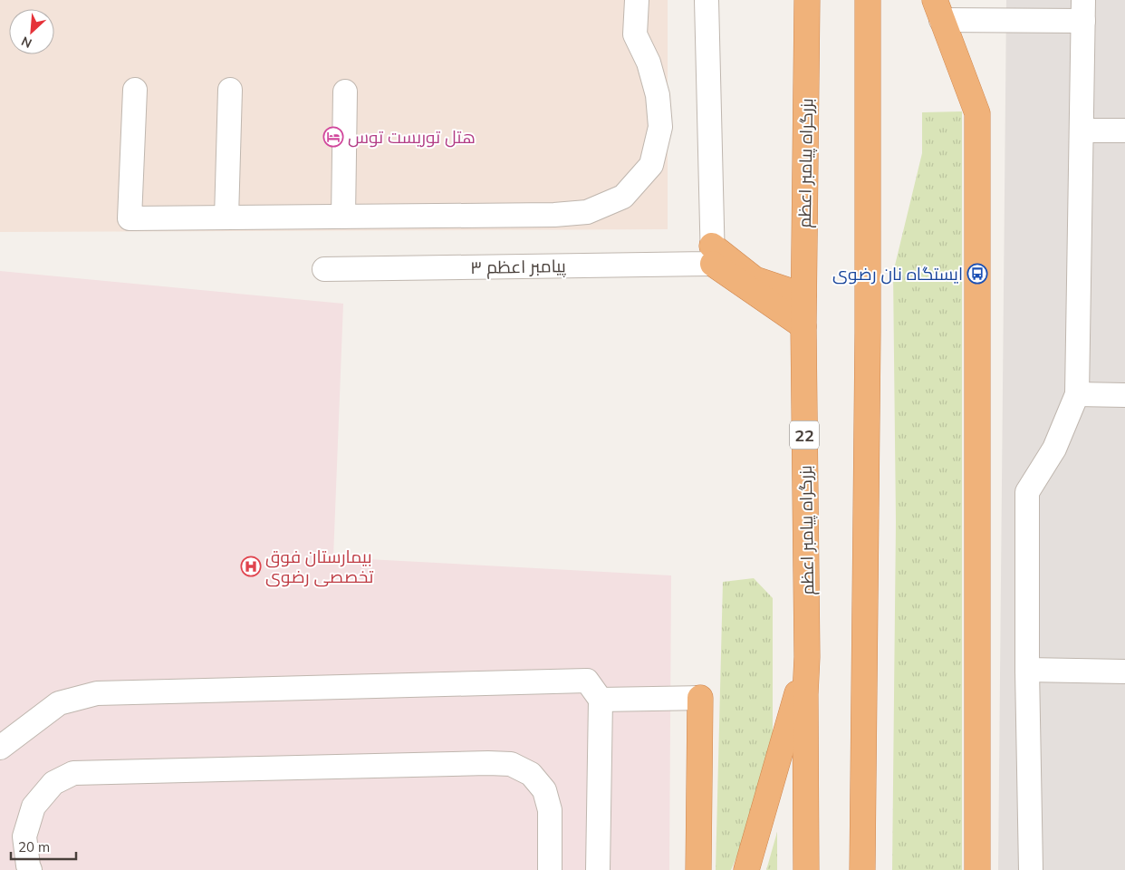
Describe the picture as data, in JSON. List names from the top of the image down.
{
  "streets": {
    "highway": ["بزرگراه پیامبر اعظم", "22"],
    "street": ["پیامبر اعظم ۳"]
  },
  "places": {
    "hotel": ["هتل توریست توس"],
    "bus stop": ["ایستگاه نان رضوی"],
    "hospital": ["بیمارستان فوق تخصصی رضوی"]
  },
  "scale_bar": "20 m",
  "north": "bottom left"
}
